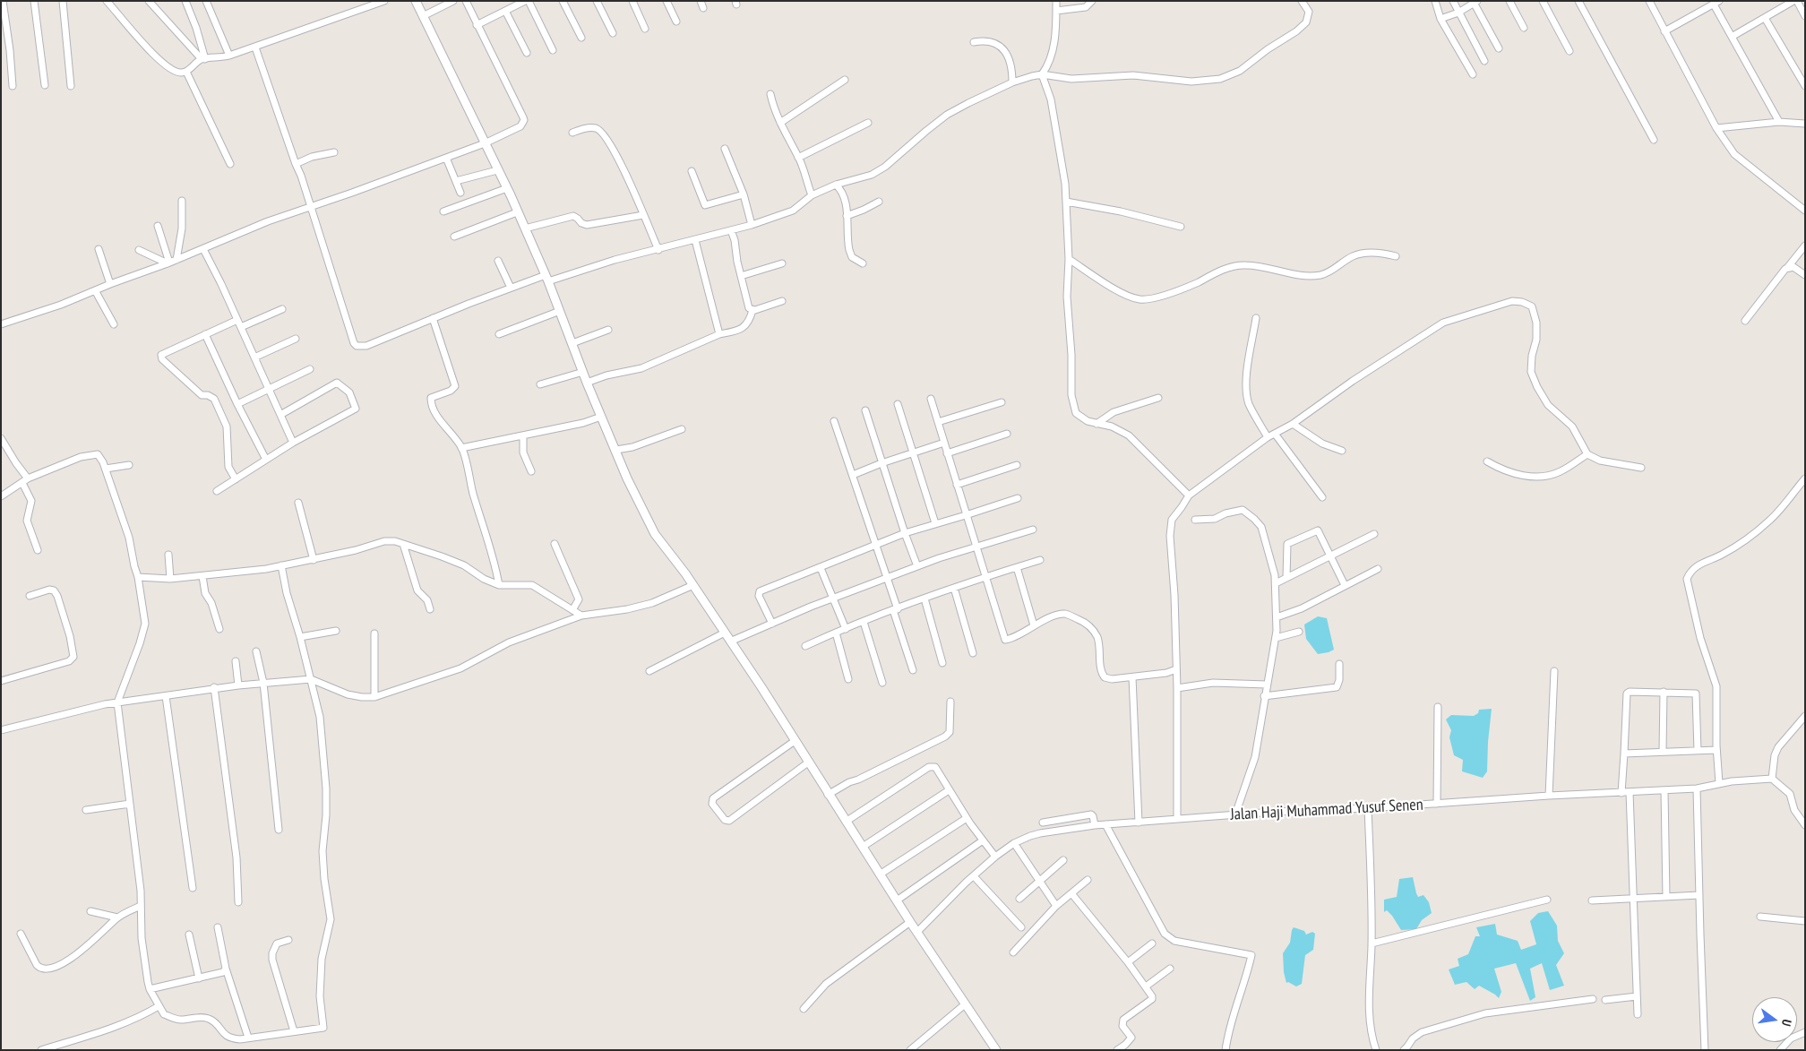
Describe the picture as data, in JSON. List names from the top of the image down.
{
  "streets": {
    "street": ["Jalan Haji Muhammad Yusuf Senen"]
  },
  "north": "right"
}
